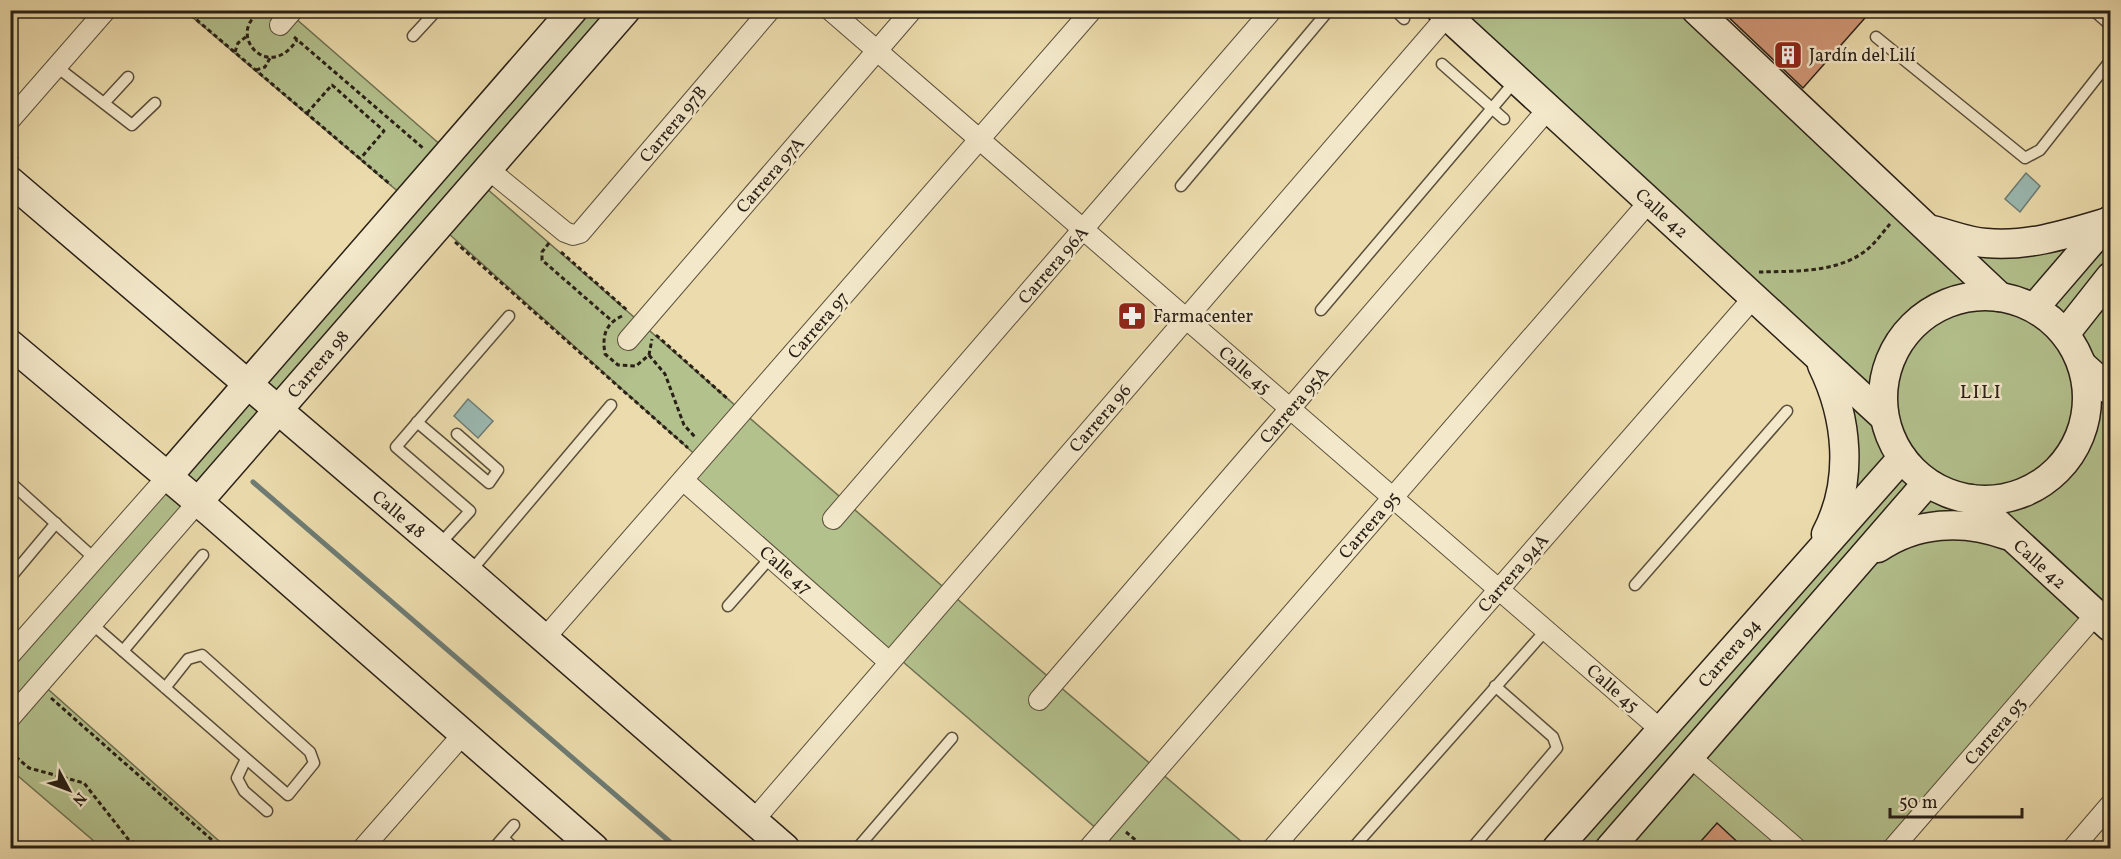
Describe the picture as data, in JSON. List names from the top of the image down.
{
  "streets": {
    "street": [
      "Carrera 97B",
      "Carrera 97A",
      "Calle 42",
      "Carrera 96A",
      "Carrera 97",
      "Carrera 98",
      "Calle 45",
      "Carrera 95A",
      "Carrera 96",
      "Calle 48",
      "Carrera 95",
      "Calle 47",
      "Carrera 94A",
      "Carrera 94",
      "Carrera 93"
    ]
  },
  "crossings": [
    ["Carrera 97B", "Carrera 98"],
    ["Carrera 97A", "Calle 45"],
    ["Calle 42", "Carrera 95A"],
    ["Calle 42", "Carrera 96"],
    ["Calle 42", "Carrera 95"],
    ["Calle 42", "Carrera 94A"],
    ["Calle 42", "Carrera 94"],
    ["Calle 42", "Carrera 93"],
    ["Carrera 96A", "Calle 45"],
    ["Carrera 97", "Calle 45"],
    ["Carrera 97", "Calle 48"],
    ["Carrera 97", "Calle 47"],
    ["Carrera 98", "Calle 48"],
    ["Calle 45", "Carrera 95A"],
    ["Calle 45", "Carrera 96"],
    ["Calle 45", "Carrera 95"],
    ["Calle 45", "Carrera 94A"],
    ["Calle 45", "Carrera 94"],
    ["Carrera 96", "Calle 48"],
    ["Carrera 96", "Calle 47"]
  ],
  "districts": ["LILI"],
  "places": {
    "building": ["Jardín del Lilí"],
    "pharmacy": ["Farmacenter"]
  },
  "scale_bar": "50 m",
  "north": "bottom right"
}
